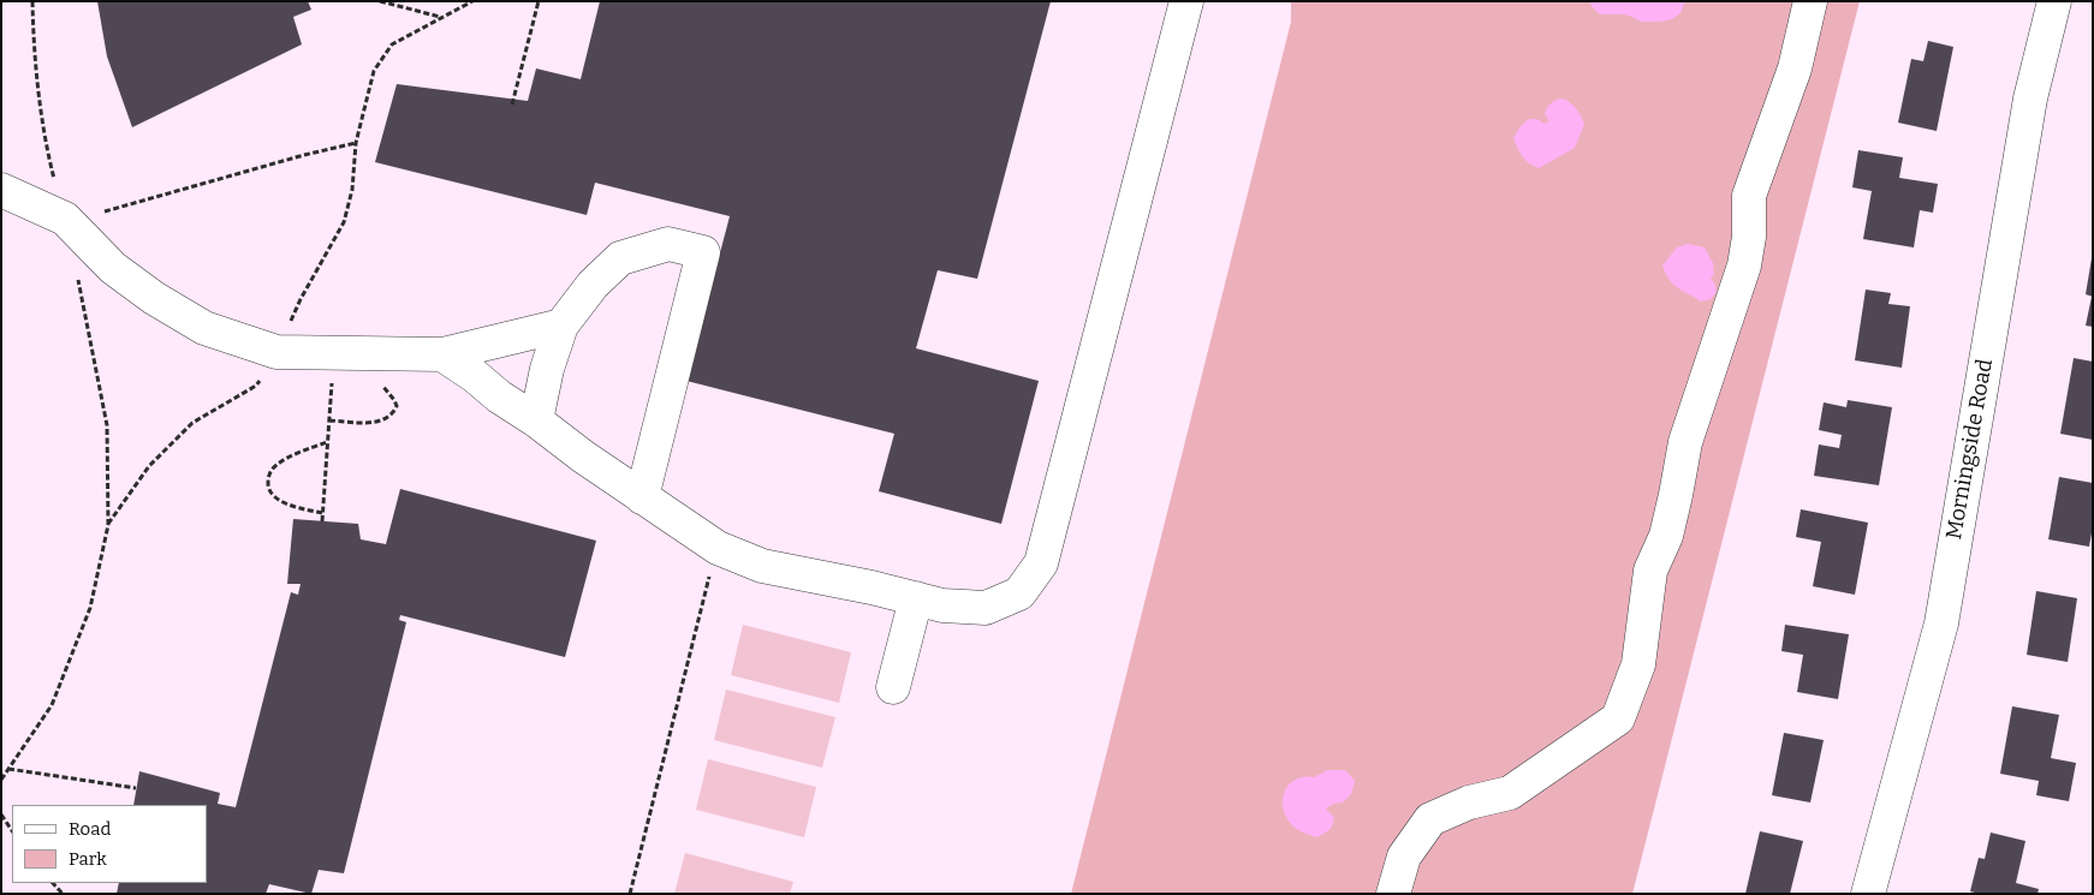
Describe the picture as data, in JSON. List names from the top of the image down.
{
  "streets": {
    "street": ["Morningside Road"]
  },
  "legend": ["Road", "Park"]
}
